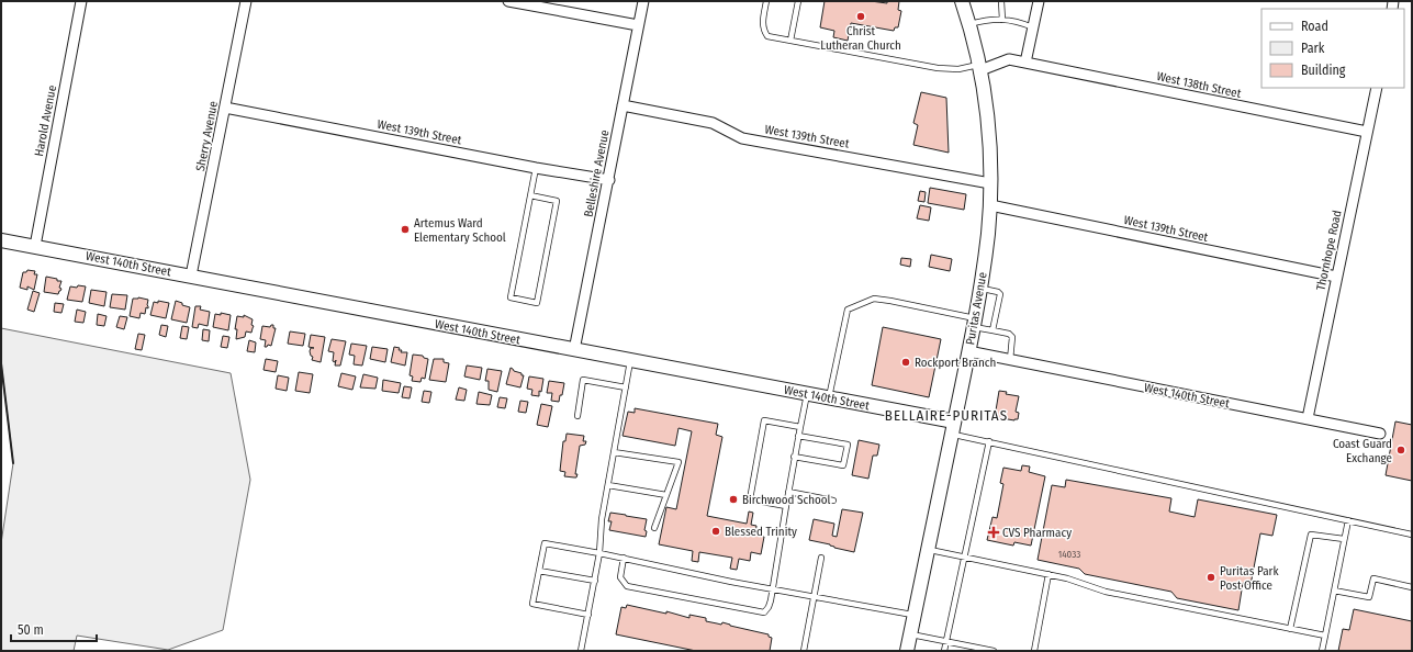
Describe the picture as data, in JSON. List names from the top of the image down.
{
  "streets": {
    "street": [
      "West 138th Street",
      "Harold Avenue",
      "West 139th Street",
      "Sherry Avenue",
      "Belleshire Avenue",
      "Thornhope Road",
      "West 140th Street",
      "Puritas Avenue"
    ]
  },
  "crossings": [
    ["West 138th Street", "Thornhope Road"],
    ["Harold Avenue", "West 140th Street"],
    ["West 139th Street", "Sherry Avenue"],
    ["West 139th Street", "Belleshire Avenue"],
    ["West 139th Street", "Thornhope Road"],
    ["West 139th Street", "Puritas Avenue"],
    ["Sherry Avenue", "West 140th Street"],
    ["Belleshire Avenue", "West 140th Street"],
    ["Thornhope Road", "West 140th Street"],
    ["West 140th Street", "Puritas Avenue"]
  ],
  "districts": ["BELLAIRE-PURITAS"],
  "places": {
    "other": [
      "Christ Lutheran Church",
      "Artemus Ward Elementary School",
      "Rockport Branch",
      "Coast Guard Exchange",
      "Birchwood School",
      "Blessed Trinity",
      "Puritas Park Post Office"
    ],
    "health": ["CVS Pharmacy"]
  },
  "house_numbers": ["14033"],
  "legend": ["Road", "Park", "Building"],
  "scale_bar": "50 m"
}
